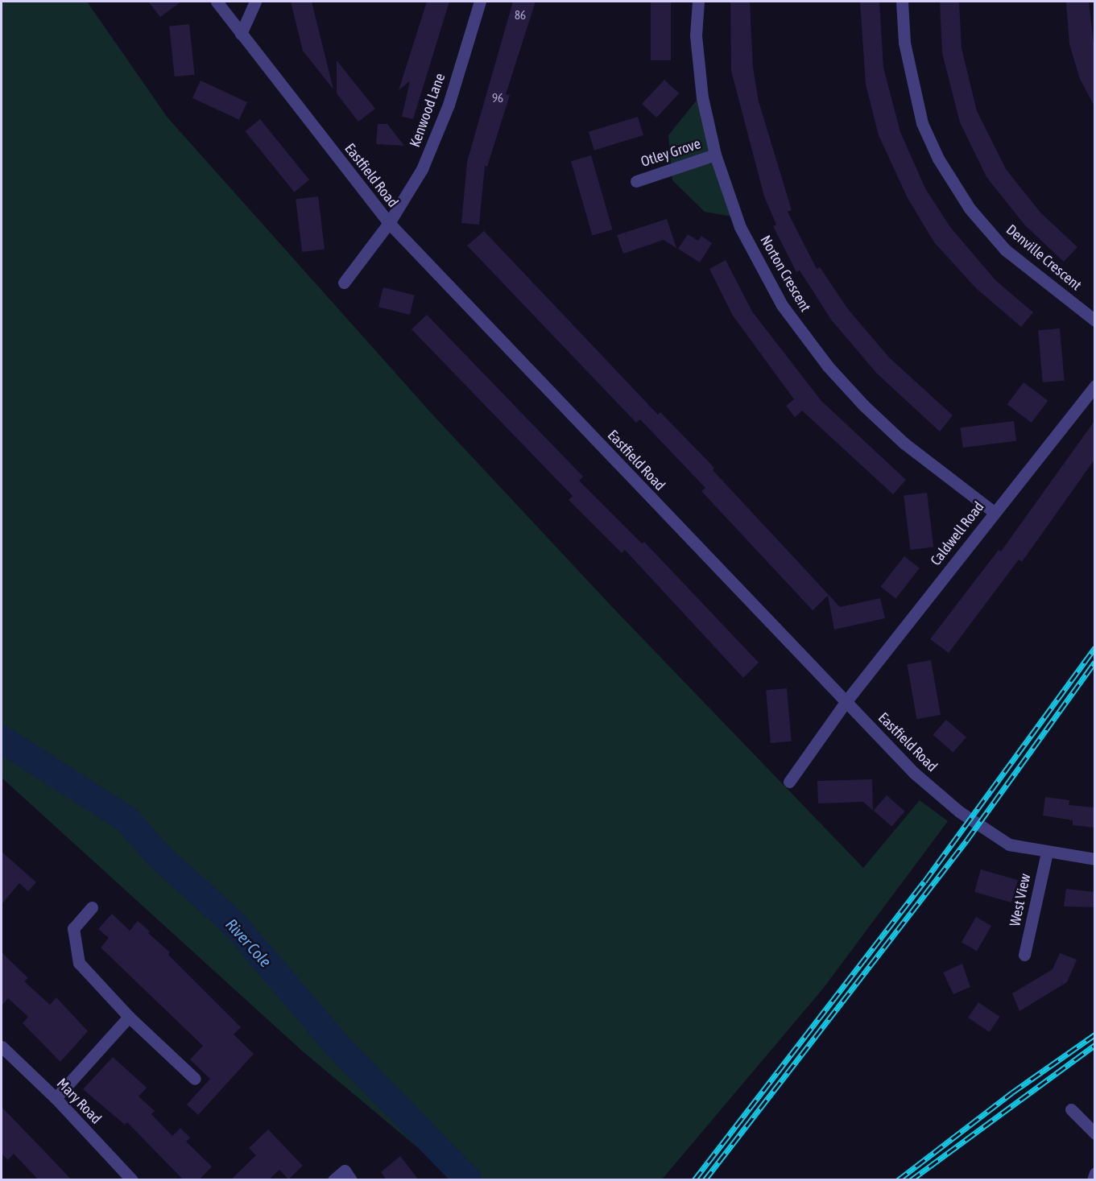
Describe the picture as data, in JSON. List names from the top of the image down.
{
  "streets": {
    "street": [
      "Kenwood Lane",
      "Otley Grove",
      "Eastfield Road",
      "Denville Crescent",
      "Norton Crescent",
      "Caldwell Road",
      "West View",
      "Mary Road"
    ]
  },
  "crossings": [
    ["Kenwood Lane", "Eastfield Road"],
    ["Otley Grove", "Norton Crescent"],
    ["Eastfield Road", "Caldwell Road"],
    ["Eastfield Road", "West View"],
    ["Norton Crescent", "Caldwell Road"]
  ],
  "water": ["River Cole"],
  "house_numbers": ["86", "96"]
}
